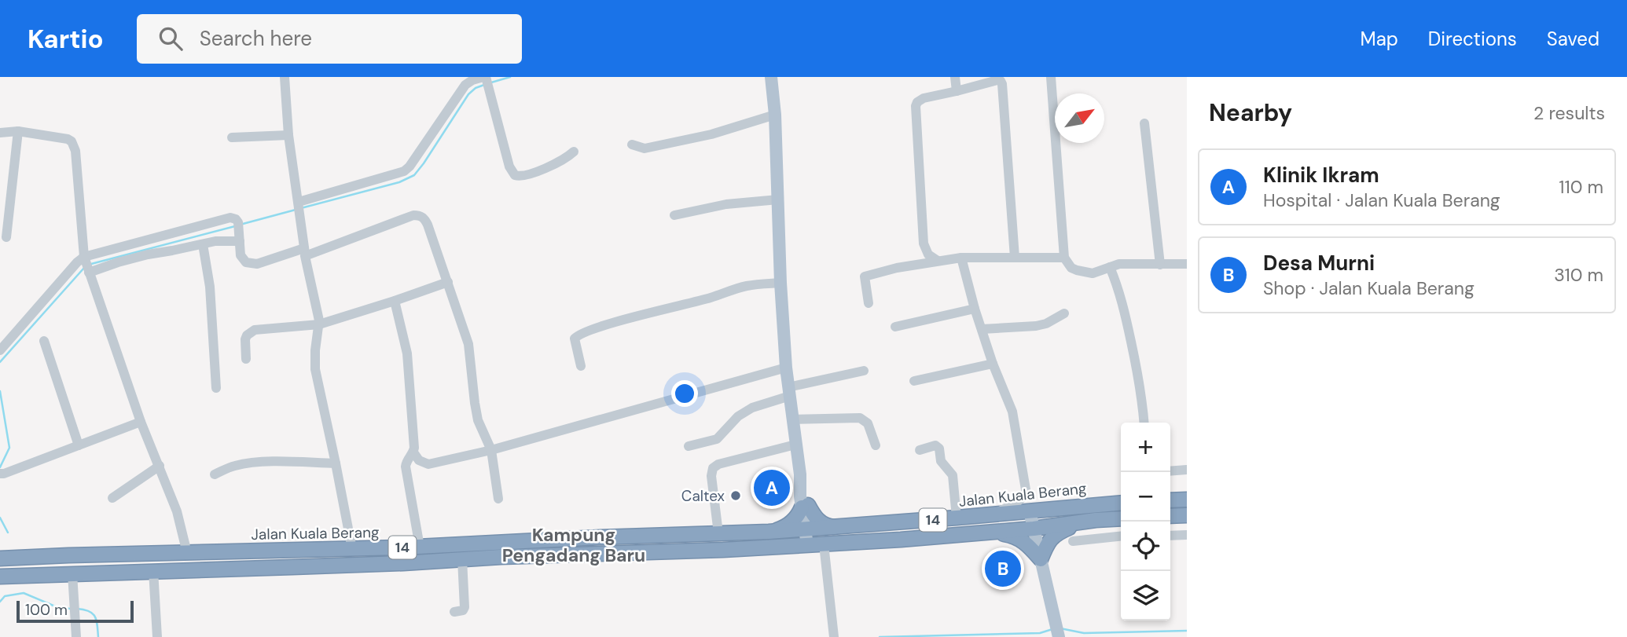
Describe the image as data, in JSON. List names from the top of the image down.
{
  "streets": {
    "highway": ["Jalan Kuala Berang", "14"]
  },
  "districts": ["Kampung Pengadang Baru"],
  "places": ["Caltex"],
  "scale_bar": "100 m",
  "north": "top right",
  "page": {
    "header": "Kartio",
    "search": "Search here",
    "nav": ["Map", "Directions", "Saved"],
    "heading": ["Nearby", "2 results"],
    "list": [
      {
        "mark": "A",
        "name": "Klinik Ikram",
        "note": "Hospital · Jalan Kuala Berang",
        "value": "110 m"
      },
      {
        "mark": "B",
        "name": "Desa Murni",
        "note": "Shop · Jalan Kuala Berang",
        "value": "310 m"
      }
    ],
    "map_buttons": ["+", "−"],
    "pins": ["A", "B"],
    "scale": "100 m"
  }
}
